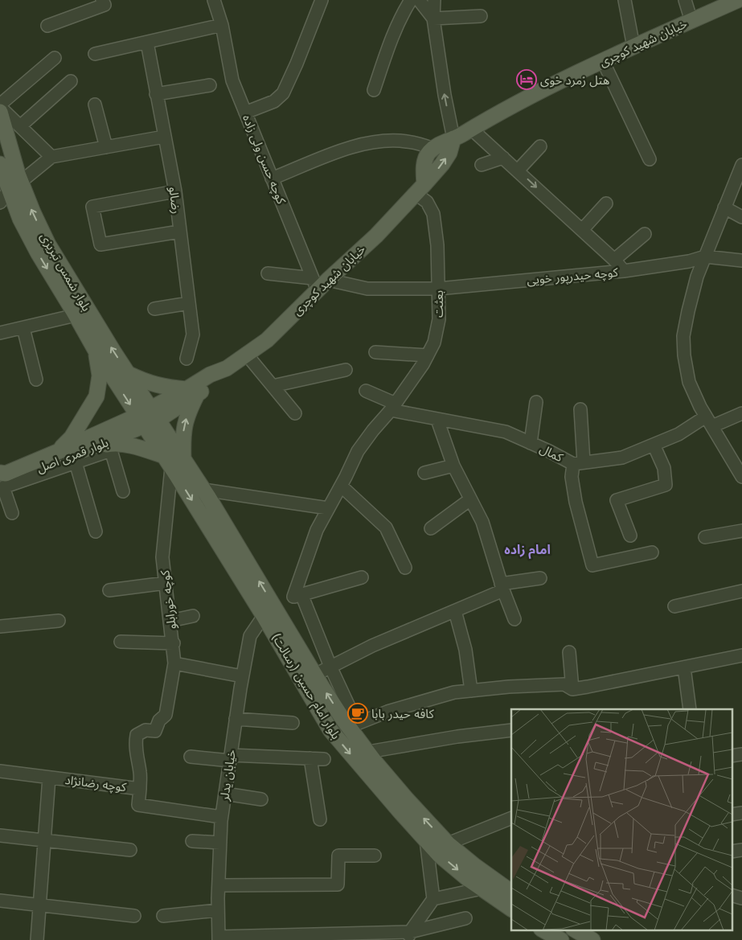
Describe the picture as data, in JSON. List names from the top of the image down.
{
  "streets": {
    "main road": [
      "خیابان شهید کوچری",
      "بلوار شمس تبریزی",
      "بلوار قمری اصل",
      "بلوار امام حسین (رسالت)"
    ],
    "street": [
      "کوچه حسن ولی زاده",
      "رضالو",
      "کوچه حیدرپور خویی",
      "بعثت",
      "کمال",
      "کوچه خورابلو",
      "خیابان یدلر",
      "کوچه رضانژاد"
    ]
  },
  "crossings": [
    ["خیابان شهید کوچری", "کوچه حسن ولی زاده"],
    ["خیابان شهید کوچری", "بلوار شمس تبریزی"],
    ["خیابان شهید کوچری", "کوچه حیدرپور خویی"],
    ["خیابان شهید کوچری", "بعثت"],
    ["خیابان شهید کوچری", "بلوار قمری اصل"],
    ["خیابان شهید کوچری", "بلوار امام حسین (رسالت)"],
    ["کوچه حسن ولی زاده", "کوچه حیدرپور خویی"],
    ["بلوار شمس تبریزی", "بلوار قمری اصل"],
    ["بلوار شمس تبریزی", "بلوار امام حسین (رسالت)"],
    ["کوچه حیدرپور خویی", "بعثت"],
    ["بعثت", "کمال"],
    ["بلوار قمری اصل", "بلوار امام حسین (رسالت)"],
    ["کوچه خورابلو", "بلوار امام حسین (رسالت)"],
    ["کوچه خورابلو", "کوچه رضانژاد"],
    ["بلوار امام حسین (رسالت)", "خیابان یدلر"],
    ["خیابان یدلر", "کوچه رضانژاد"]
  ],
  "districts": ["امام زاده"],
  "places": {
    "hotel": ["هتل زمرد خوی"],
    "cafe": ["کافه حیدر بابا"]
  }
}
